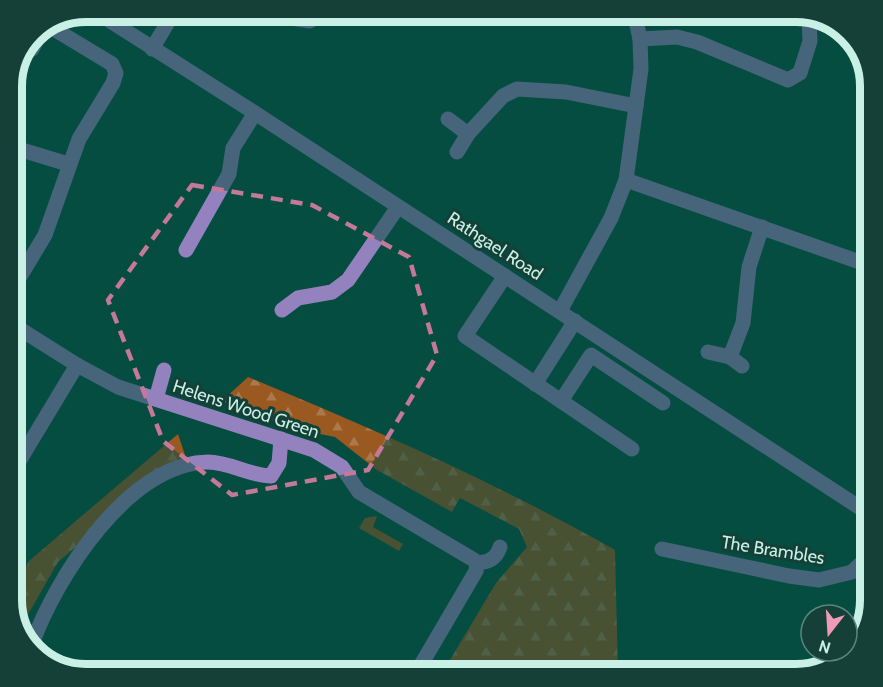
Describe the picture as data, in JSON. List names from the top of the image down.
{
  "streets": {
    "street": ["Rathgael Road", "Helens Wood Green", "The Brambles"]
  },
  "north": "bottom"
}
